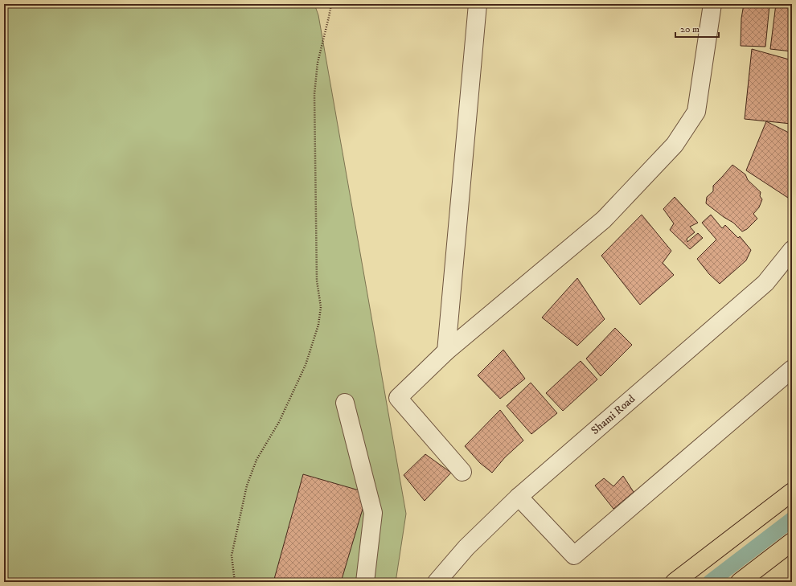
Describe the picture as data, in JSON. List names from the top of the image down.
{
  "streets": {
    "street": ["Shami Road"]
  },
  "scale_bar": "20 m"
}
